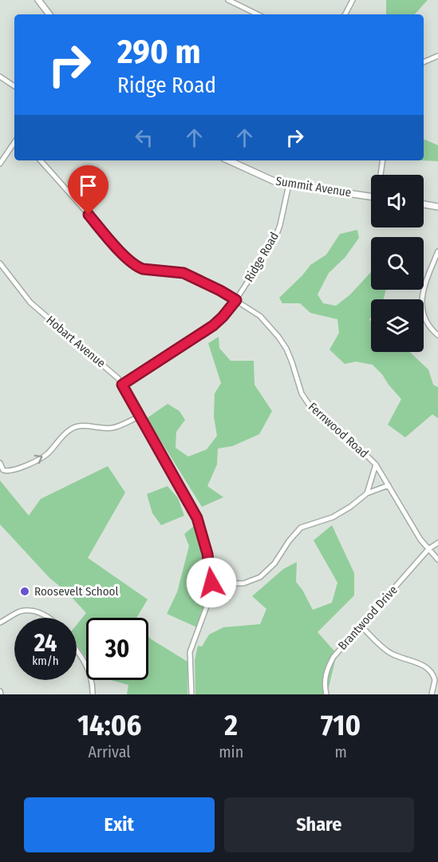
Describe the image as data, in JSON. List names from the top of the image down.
{
  "streets": {
    "street": [
      "Summit Avenue",
      "Ridge Road",
      "Hobart Avenue",
      "Fernwood Road",
      "Brantwood Drive"
    ]
  },
  "crossings": [
    ["Summit Avenue", "Ridge Road"],
    ["Ridge Road", "Hobart Avenue"],
    ["Ridge Road", "Fernwood Road"],
    ["Fernwood Road", "Brantwood Drive"]
  ],
  "places": ["Roosevelt School"],
  "page": {
    "turn": ["290 m", "Ridge Road"],
    "speed": "24 km/h",
    "limit": "30",
    "eta": [
      "14:06",
      "Arrival",
      "2",
      "min",
      "710",
      "m"
    ],
    "buttons": ["Exit", "Share"]
  }
}
